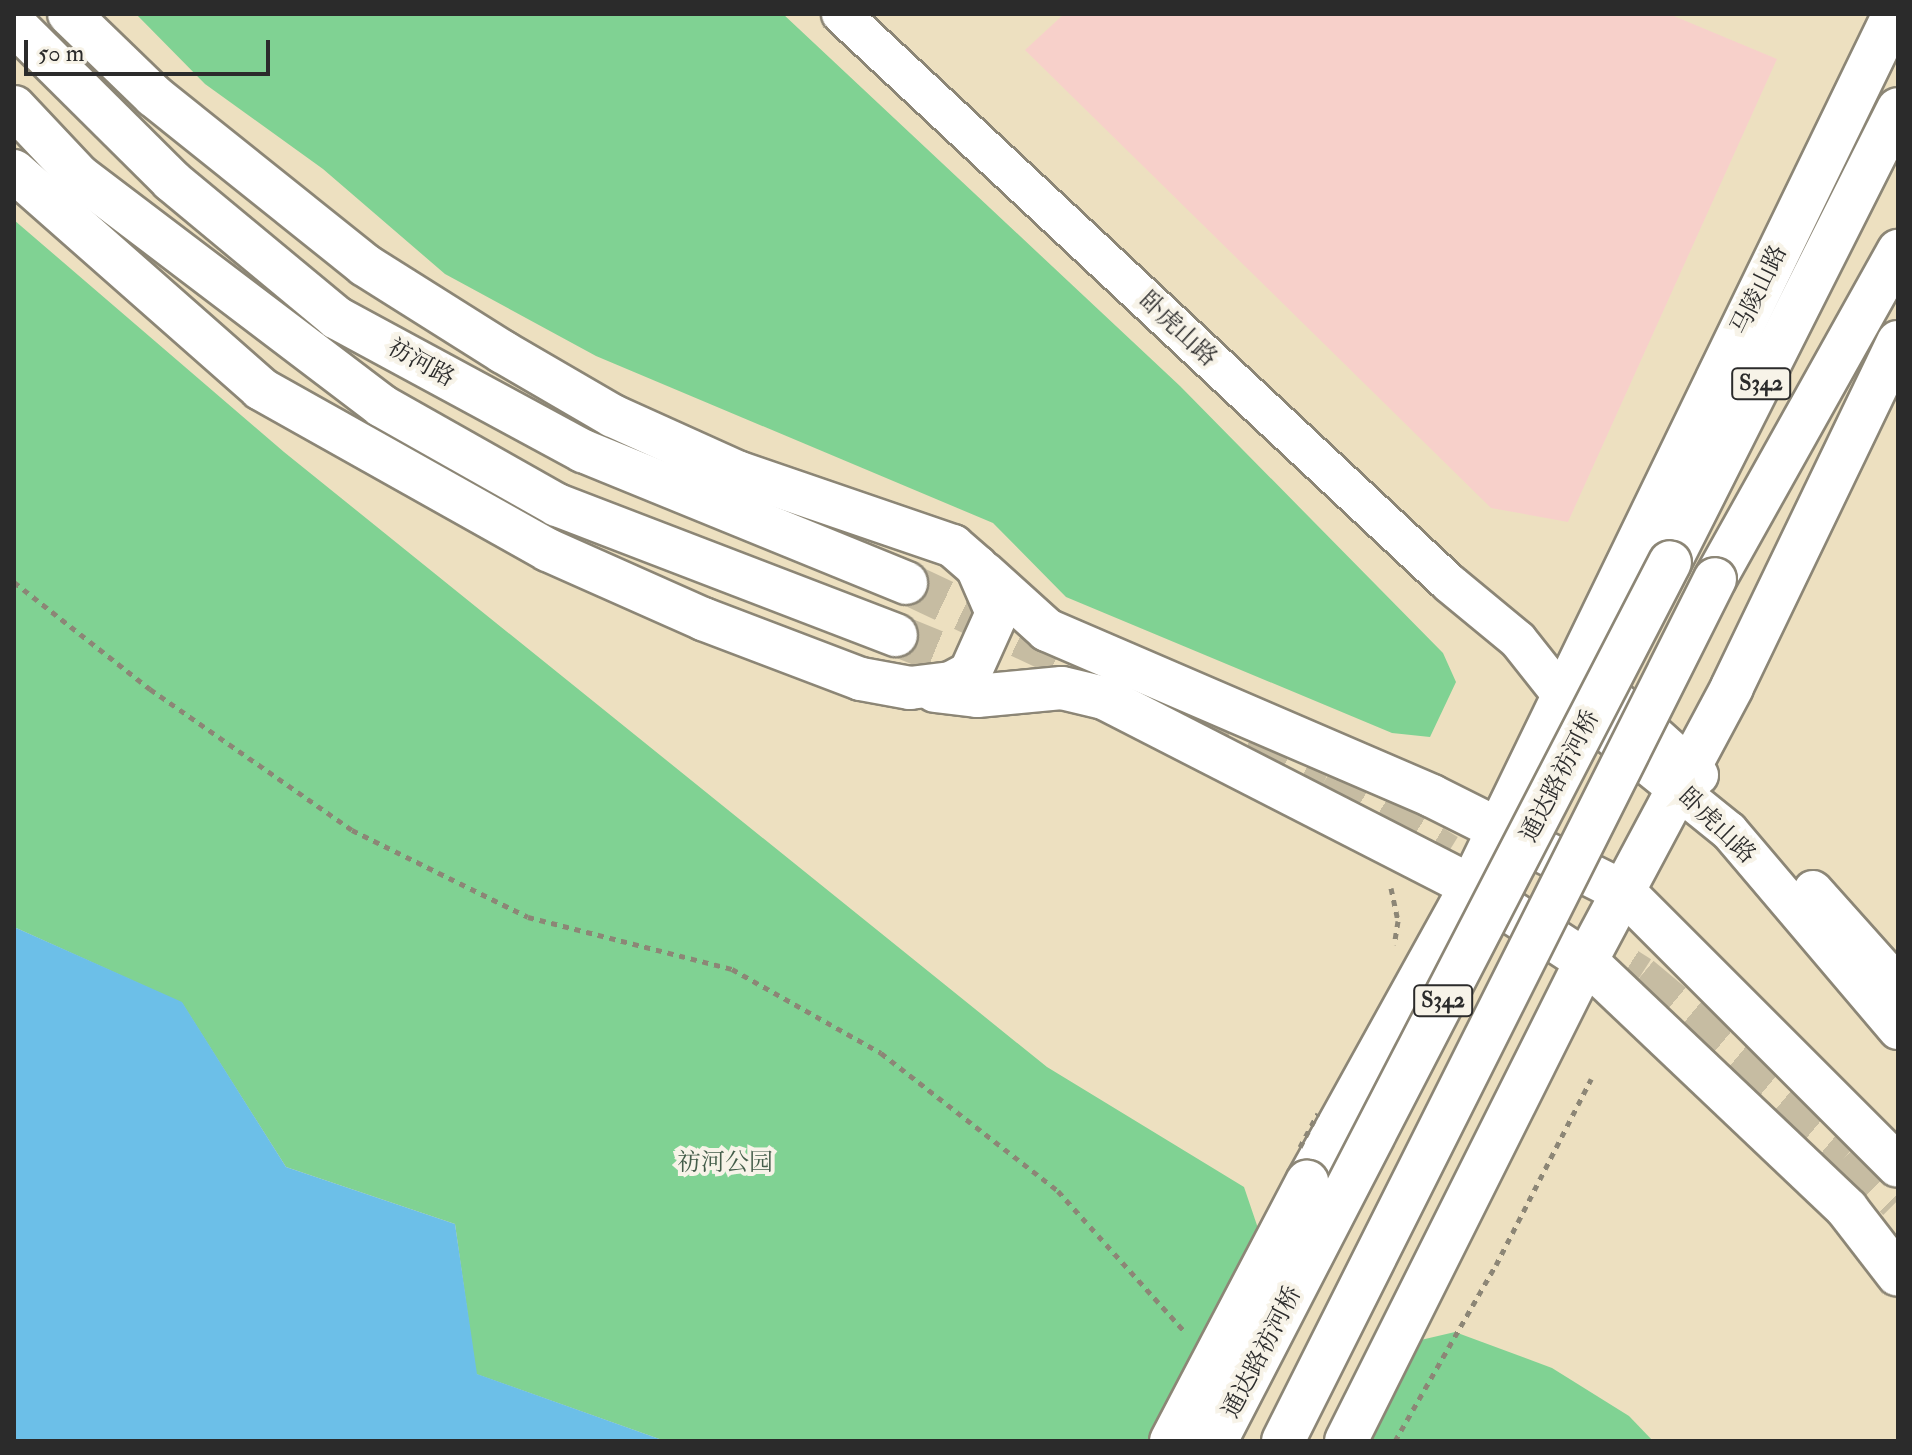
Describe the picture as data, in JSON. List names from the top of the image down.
{
  "streets": {
    "main road": [
      "马陵山路",
      "祊河路",
      "S342",
      "通达路祊河桥"
    ],
    "street": ["卧虎山路"]
  },
  "crossings": [
    ["马陵山路", "卧虎山路"]
  ],
  "parks": ["祊河公园"],
  "scale_bar": "50 m"
}
